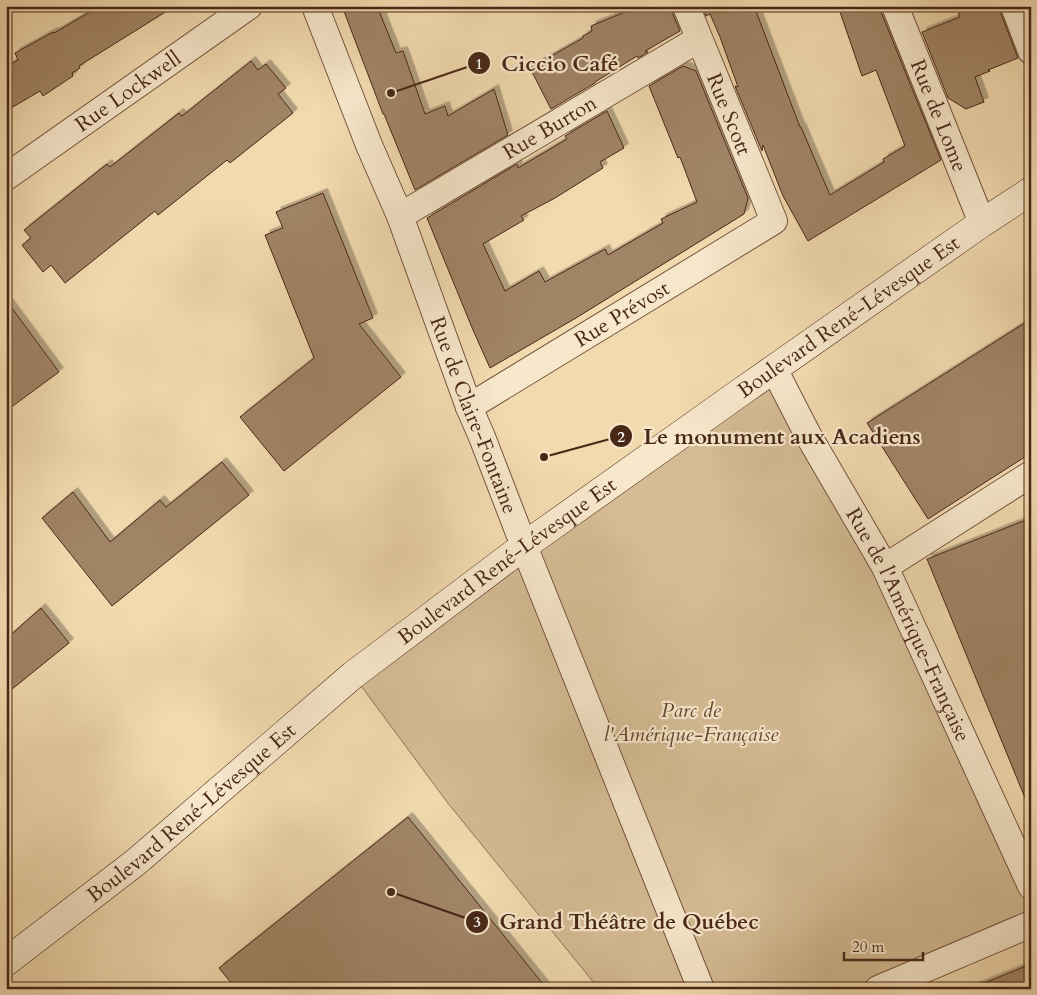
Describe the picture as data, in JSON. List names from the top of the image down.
{
  "streets": {
    "main road": ["Boulevard René-Lévesque Est"],
    "street": [
      "Rue Lockwell",
      "Rue Scott",
      "Rue de Lome",
      "Rue Burton",
      "Rue Prévost",
      "Rue de Claire-Fontaine",
      "Rue de l'Amérique-Française"
    ]
  },
  "crossings": [
    ["Rue Scott", "Rue Burton"],
    ["Rue Scott", "Rue Prévost"],
    ["Rue de Lome", "Boulevard René-Lévesque Est"],
    ["Rue Burton", "Rue de Claire-Fontaine"],
    ["Rue Prévost", "Rue de Claire-Fontaine"],
    ["Boulevard René-Lévesque Est", "Rue de Claire-Fontaine"],
    ["Boulevard René-Lévesque Est", "Rue de l'Amérique-Française"]
  ],
  "parks": ["Parc de l'Amérique-Française"],
  "places": ["Ciccio Café", "Le monument aux Acadiens", "Grand Théâtre de Québec"],
  "scale_bar": "20 m"
}
